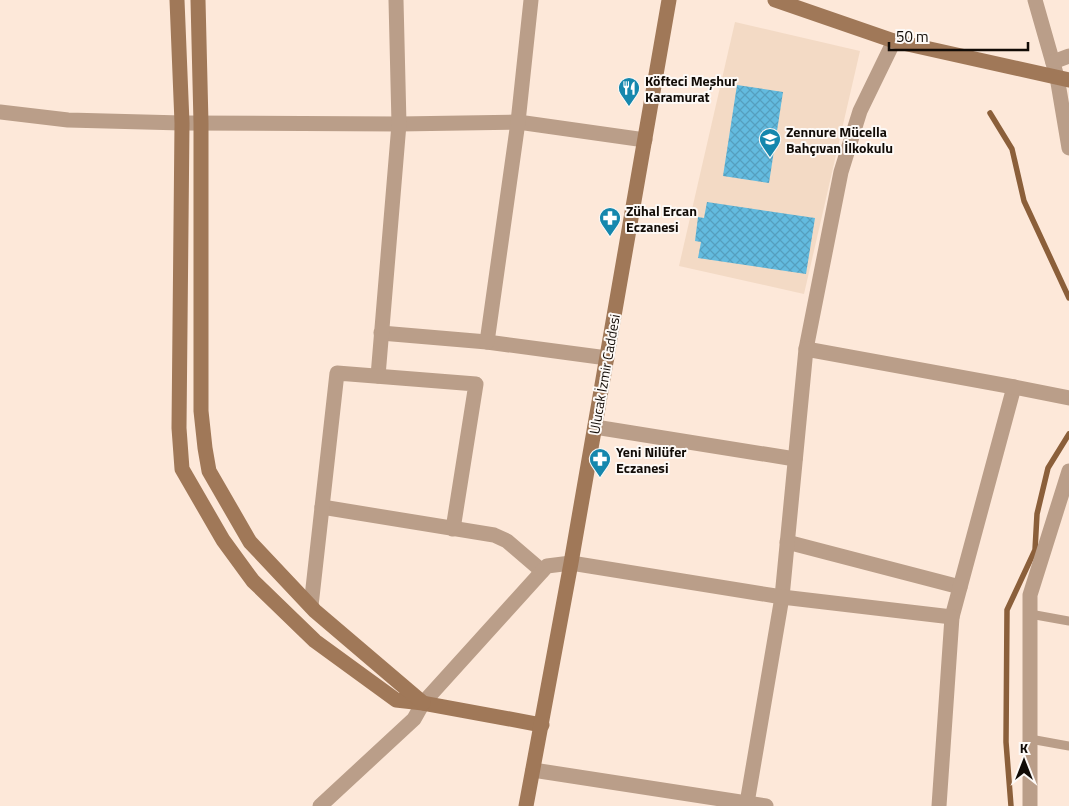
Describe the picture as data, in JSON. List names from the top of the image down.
{
  "streets": {
    "street": ["Ulucak İzmir Caddesi"]
  },
  "places": {
    "restaurant": ["Köfteci Meşhur Karamurat"],
    "school or university": ["Zennure Mücella Bahçıvan İlkokulu"],
    "pharmacy": ["Zühal Ercan Eczanesi", "Yeni Nilüfer Eczanesi"]
  },
  "scale_bar": "50 m",
  "north": "top"
}
